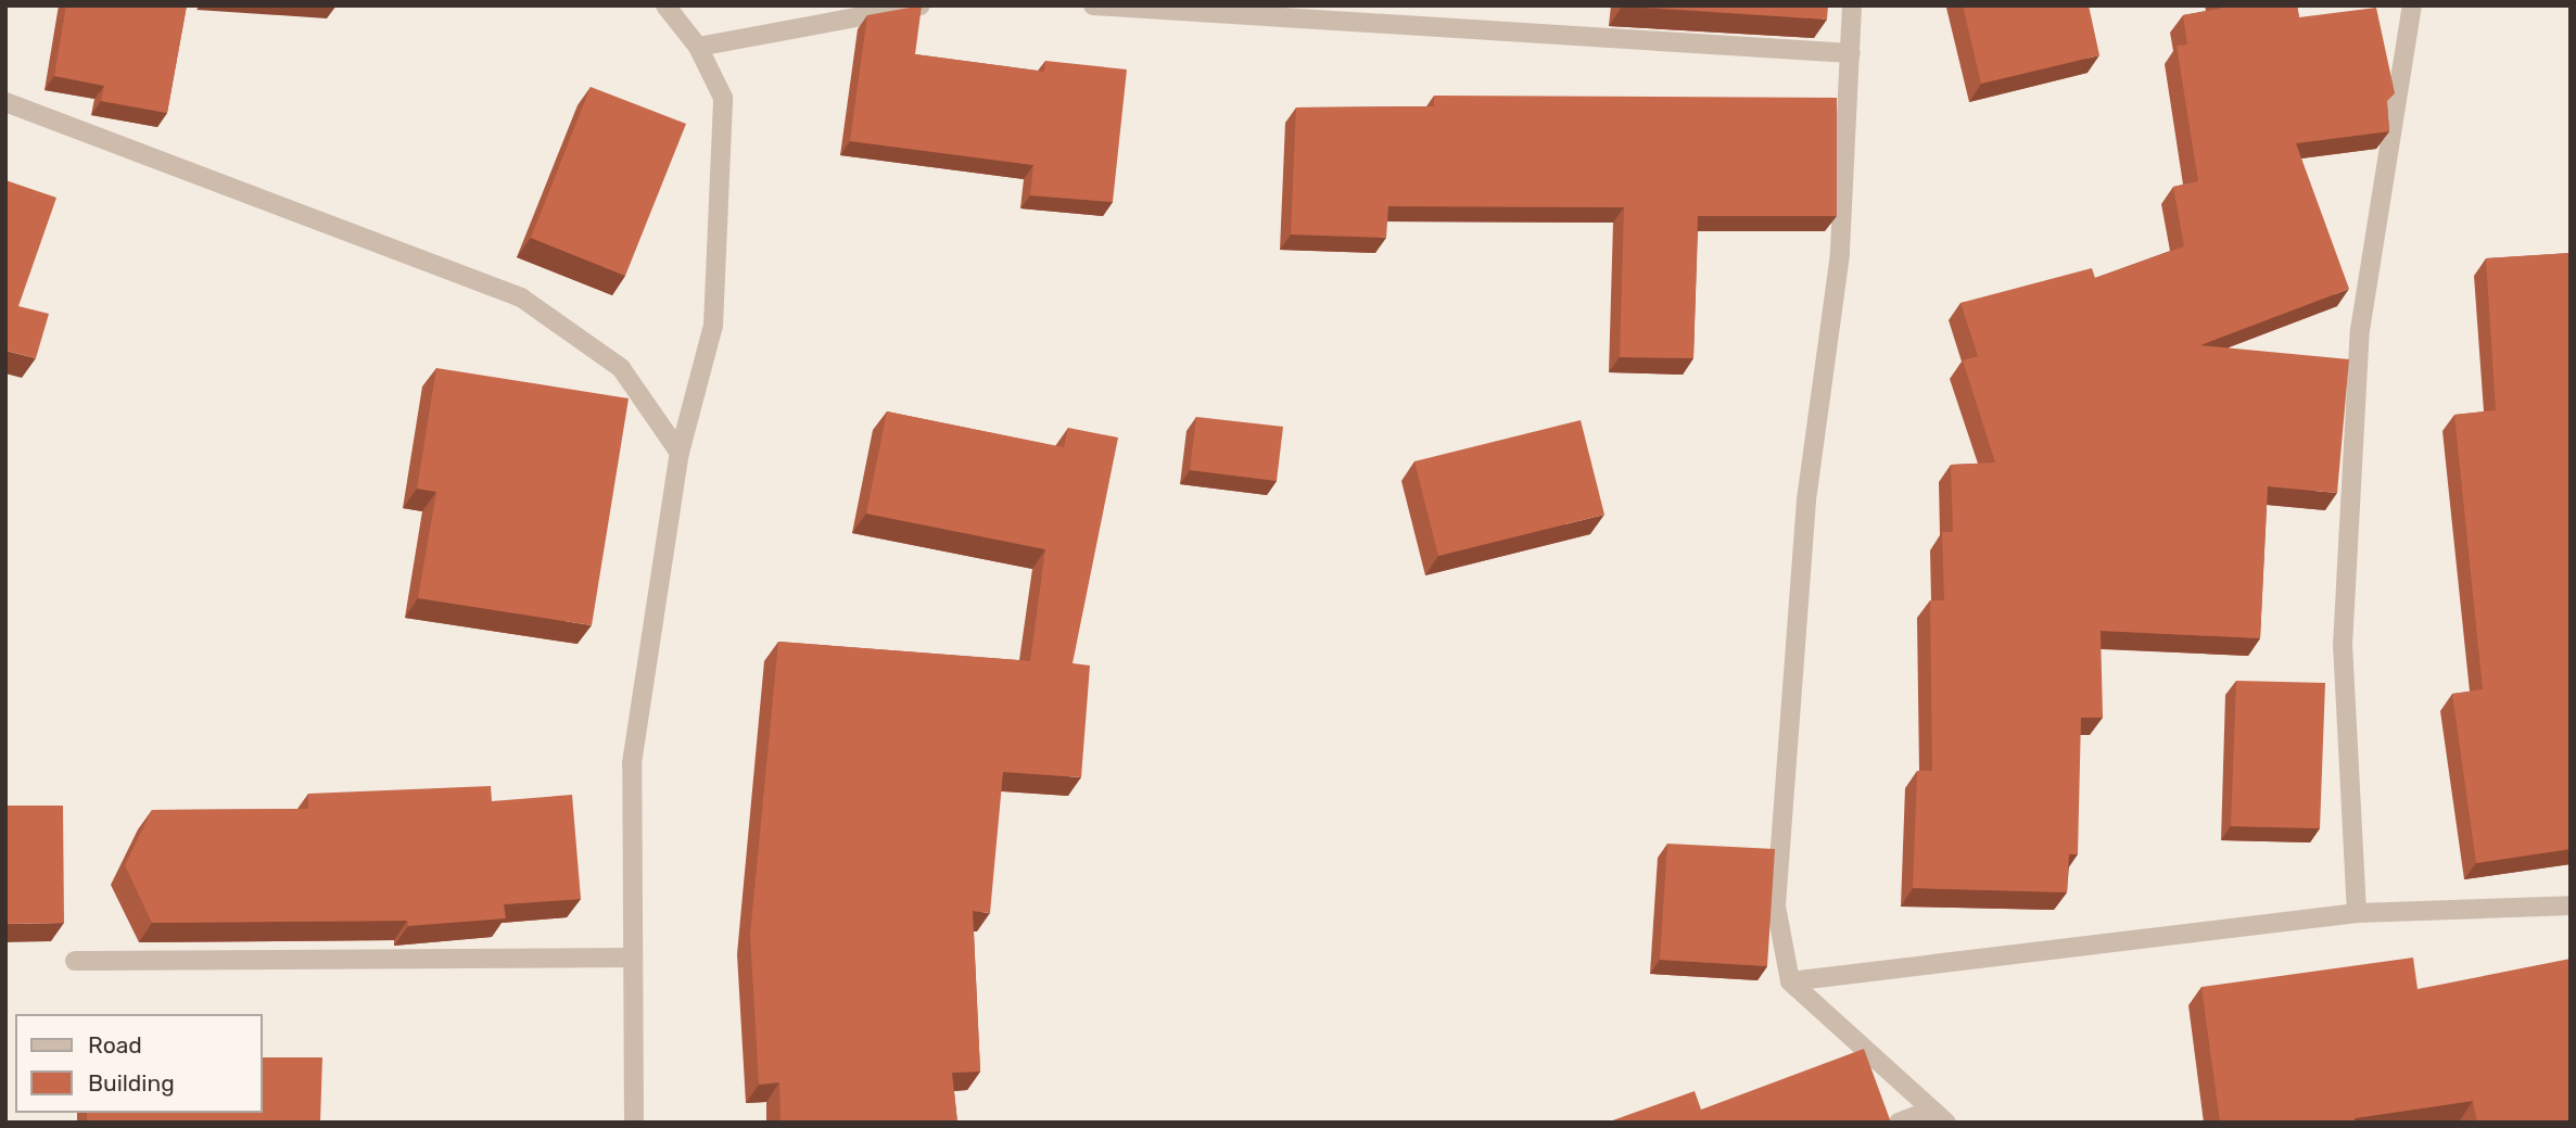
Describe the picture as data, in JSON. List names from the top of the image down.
{
  "legend": ["Road", "Building"]
}
